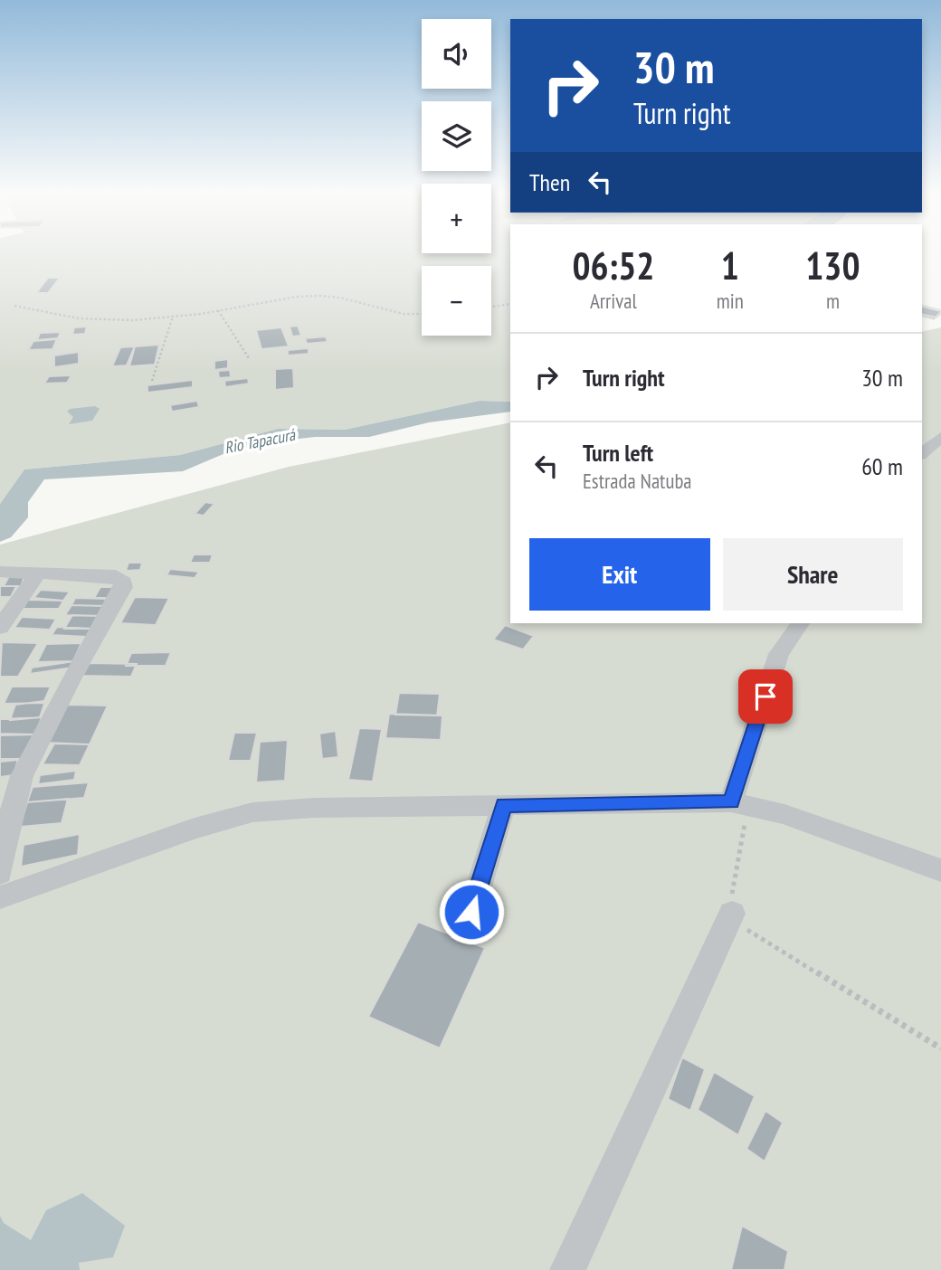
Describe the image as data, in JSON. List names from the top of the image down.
{
  "water": ["Rio Tapacurá"],
  "page": {
    "map_buttons": ["+", "−"],
    "turn": ["30 m", "Turn right"],
    "then": "Then",
    "eta": [
      "06:52",
      "Arrival",
      "1",
      "min",
      "130",
      "m"
    ],
    "list": [
      {
        "name": "Turn right",
        "value": "30 m"
      },
      {
        "name": "Turn left",
        "note": "Estrada Natuba",
        "value": "60 m"
      }
    ],
    "buttons": ["Exit", "Share"]
  }
}
